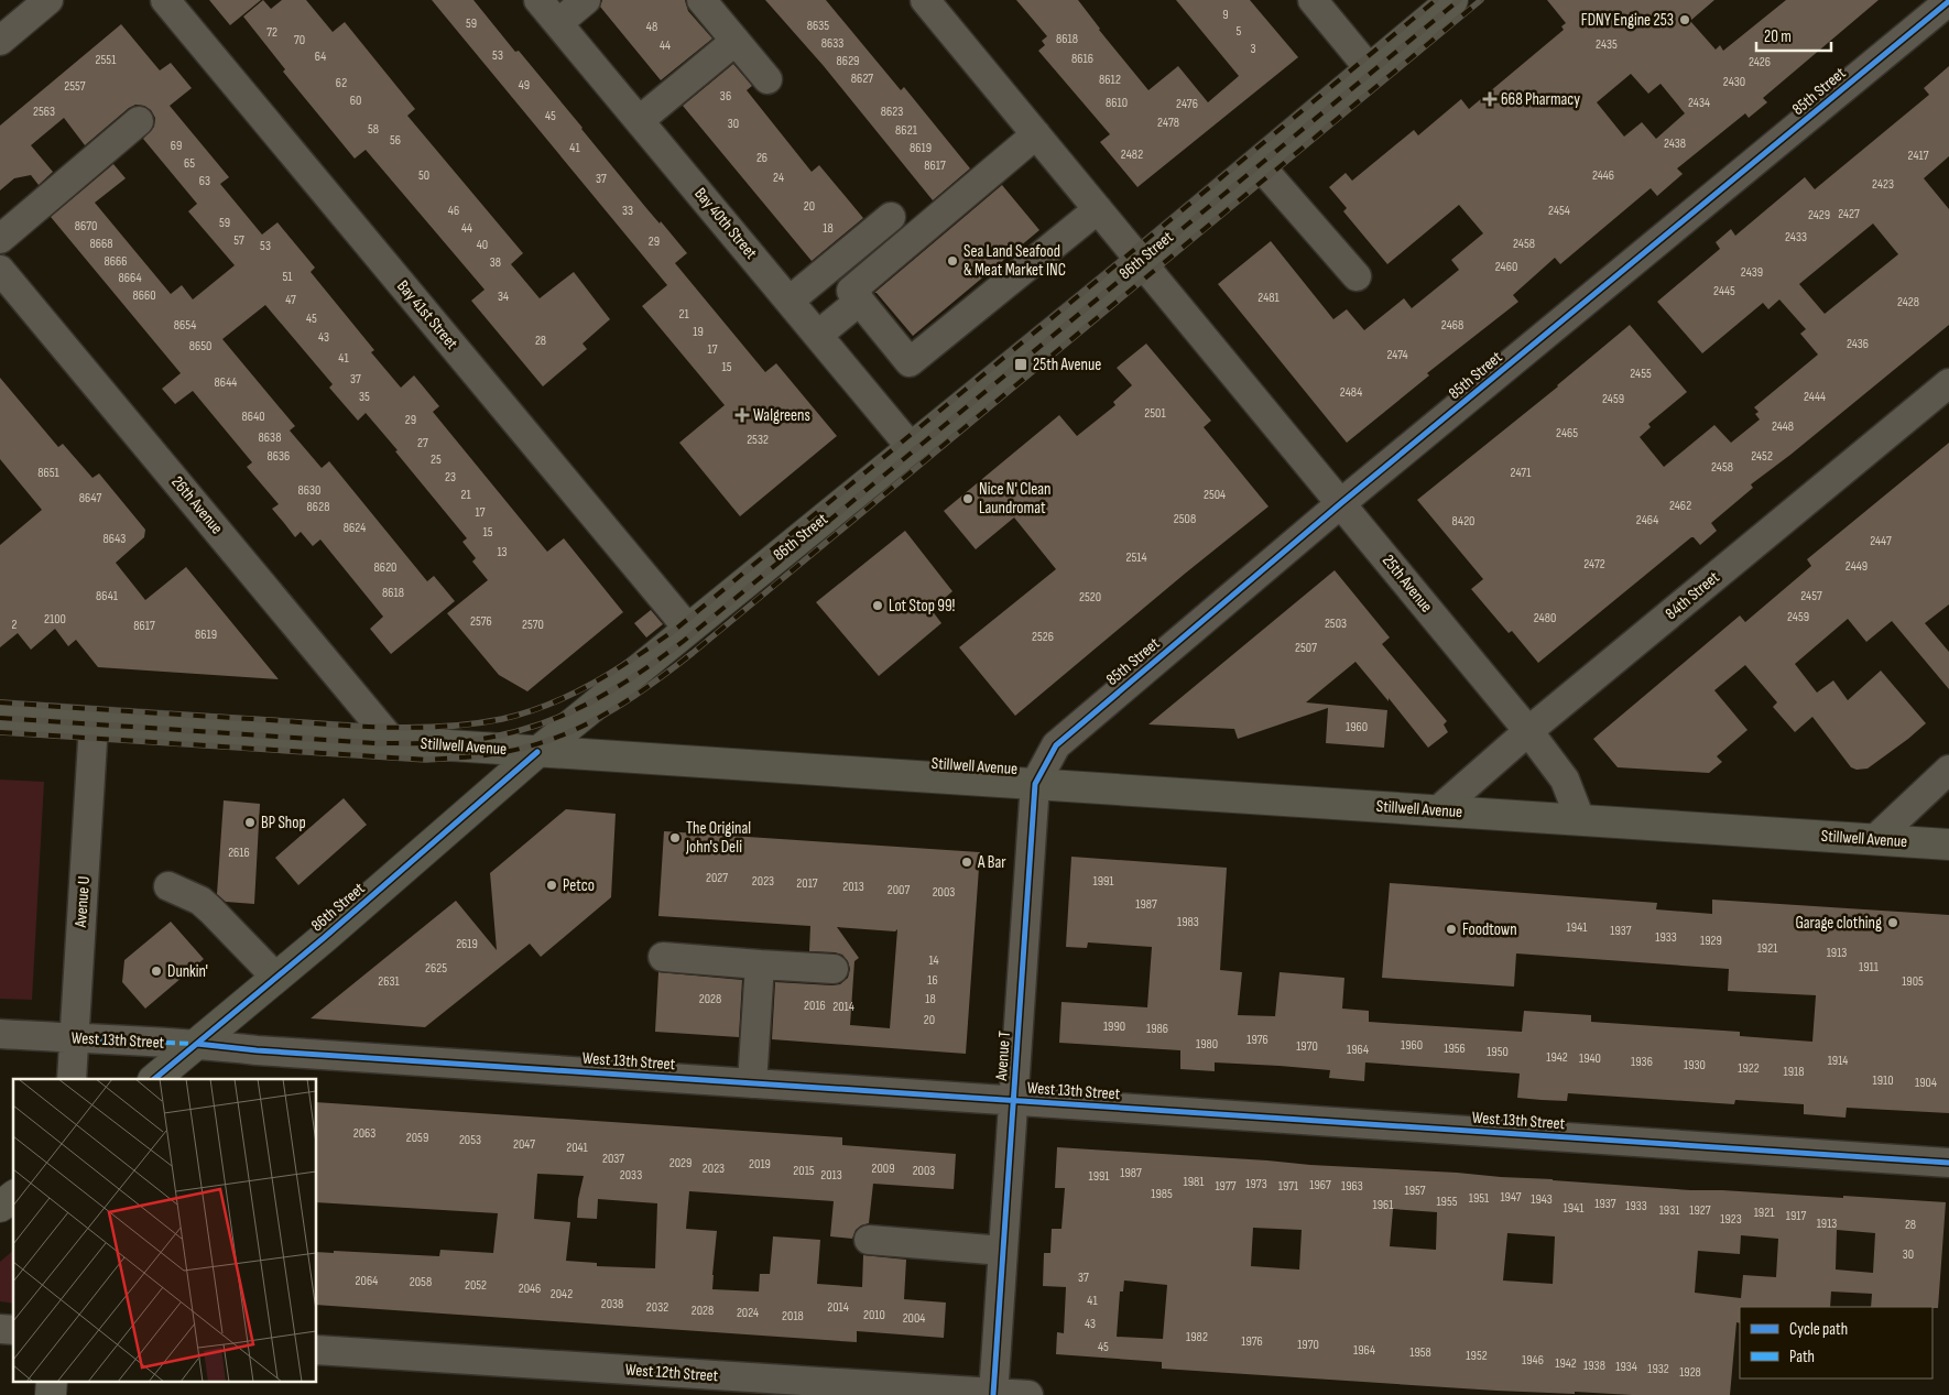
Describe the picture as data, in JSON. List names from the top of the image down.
{
  "streets": {
    "main road": ["86th Street", "Stillwell Avenue"],
    "street": [
      "85th Street",
      "Bay 40th Street",
      "Bay 41st Street",
      "26th Avenue",
      "25th Avenue",
      "84th Street",
      "Avenue U",
      "West 13th Street",
      "Avenue T",
      "West 12th Street"
    ]
  },
  "crossings": [
    ["85th Street", "25th Avenue"],
    ["85th Street", "Stillwell Avenue"],
    ["85th Street", "Avenue T"],
    ["Bay 40th Street", "86th Street"],
    ["86th Street", "Bay 41st Street"],
    ["86th Street", "25th Avenue"],
    ["86th Street", "Stillwell Avenue"],
    ["86th Street", "West 13th Street"],
    ["26th Avenue", "Stillwell Avenue"],
    ["25th Avenue", "84th Street"],
    ["25th Avenue", "Stillwell Avenue"],
    ["84th Street", "Stillwell Avenue"],
    ["Stillwell Avenue", "Avenue U"],
    ["Stillwell Avenue", "Avenue T"],
    ["Avenue U", "West 13th Street"],
    ["West 13th Street", "Avenue T"],
    ["Avenue T", "West 12th Street"]
  ],
  "places": {
    "other": [
      "FDNY Engine 253",
      "Sea Land Seafood & Meat Market INC",
      "Nice N' Clean Laundromat",
      "Lot Stop 99!",
      "BP Shop",
      "The Original John's Deli",
      "A Bar",
      "Petco",
      "Garage clothing",
      "Foodtown",
      "Dunkin'"
    ],
    "health": ["668 Pharmacy", "Walgreens"],
    "transit": ["25th Avenue"]
  },
  "house_numbers": [
    "9",
    "59",
    "8635",
    "48",
    "5",
    "72",
    "8618",
    "70",
    "8633",
    "2435",
    "44",
    "3",
    "53",
    "64",
    "8616",
    "2551",
    "8629",
    "2426",
    "8627",
    "8612",
    "2430",
    "62",
    "49",
    "2557",
    "36",
    "60",
    "8610",
    "2434",
    "2476",
    "2563",
    "8623",
    "45",
    "2478",
    "30",
    "58",
    "8621",
    "56",
    "2438",
    "69",
    "41",
    "8619",
    "2482",
    "2417",
    "26",
    "65",
    "8617",
    "50",
    "2446",
    "24",
    "37",
    "63",
    "2423",
    "20",
    "46",
    "33",
    "2454",
    "2427",
    "2429",
    "59",
    "8670",
    "44",
    "18",
    "2433",
    "57",
    "29",
    "8668",
    "2458",
    "40",
    "53",
    "8666",
    "38",
    "2460",
    "2439",
    "51",
    "8664",
    "2445",
    "8660",
    "34",
    "2481",
    "47",
    "2428",
    "21",
    "45",
    "8654",
    "2468",
    "19",
    "43",
    "28",
    "2436",
    "8650",
    "17",
    "2474",
    "41",
    "15",
    "2455",
    "37",
    "8644",
    "2484",
    "35",
    "2444",
    "2459",
    "2501",
    "8640",
    "29",
    "2448",
    "2465",
    "8638",
    "2532",
    "27",
    "8636",
    "2452",
    "25",
    "2458",
    "8651",
    "2471",
    "23",
    "8630",
    "21",
    "2504",
    "8647",
    "2462",
    "8628",
    "17",
    "2508",
    "2464",
    "8420",
    "8624",
    "15",
    "8643",
    "2447",
    "13",
    "2514",
    "2472",
    "2449",
    "8620",
    "8618",
    "8641",
    "2457",
    "2520",
    "2459",
    "2480",
    "2100",
    "2576",
    "2503",
    "2",
    "2570",
    "8617",
    "8619",
    "2526",
    "2507",
    "1960",
    "2616",
    "2027",
    "2023",
    "1991",
    "2017",
    "2013",
    "2007",
    "2003",
    "1987",
    "1983",
    "1941",
    "1937",
    "1933",
    "1929",
    "2619",
    "1921",
    "1913",
    "14",
    "1911",
    "2625",
    "16",
    "2631",
    "1905",
    "2028",
    "18",
    "2016",
    "2014",
    "20",
    "1990",
    "1986",
    "1976",
    "1980",
    "1960",
    "1970",
    "1956",
    "1964",
    "1950",
    "1942",
    "1940",
    "1914",
    "1936",
    "1930",
    "1922",
    "1918",
    "1910",
    "1904",
    "2063",
    "2059",
    "2053",
    "2047",
    "2041",
    "2037",
    "2029",
    "2019",
    "2023",
    "2009",
    "2015",
    "2003",
    "1987",
    "2033",
    "2013",
    "1991",
    "1981",
    "1973",
    "1967",
    "1977",
    "1971",
    "1963",
    "1957",
    "1985",
    "1947",
    "1951",
    "1943",
    "1955",
    "1937",
    "1961",
    "1933",
    "1941",
    "1931",
    "1927",
    "1921",
    "1917",
    "1923",
    "1913",
    "28",
    "30",
    "37",
    "2064",
    "2058",
    "2052",
    "2046",
    "2042",
    "41",
    "2038",
    "2032",
    "2014",
    "2028",
    "2024",
    "2010",
    "2018",
    "2004",
    "43",
    "1982",
    "1976",
    "1970",
    "45",
    "1964",
    "1958",
    "1952",
    "1946",
    "1942",
    "1938",
    "1934",
    "1932",
    "1928"
  ],
  "legend": ["Cycle path", "Path"],
  "scale_bar": "20 m"
}
